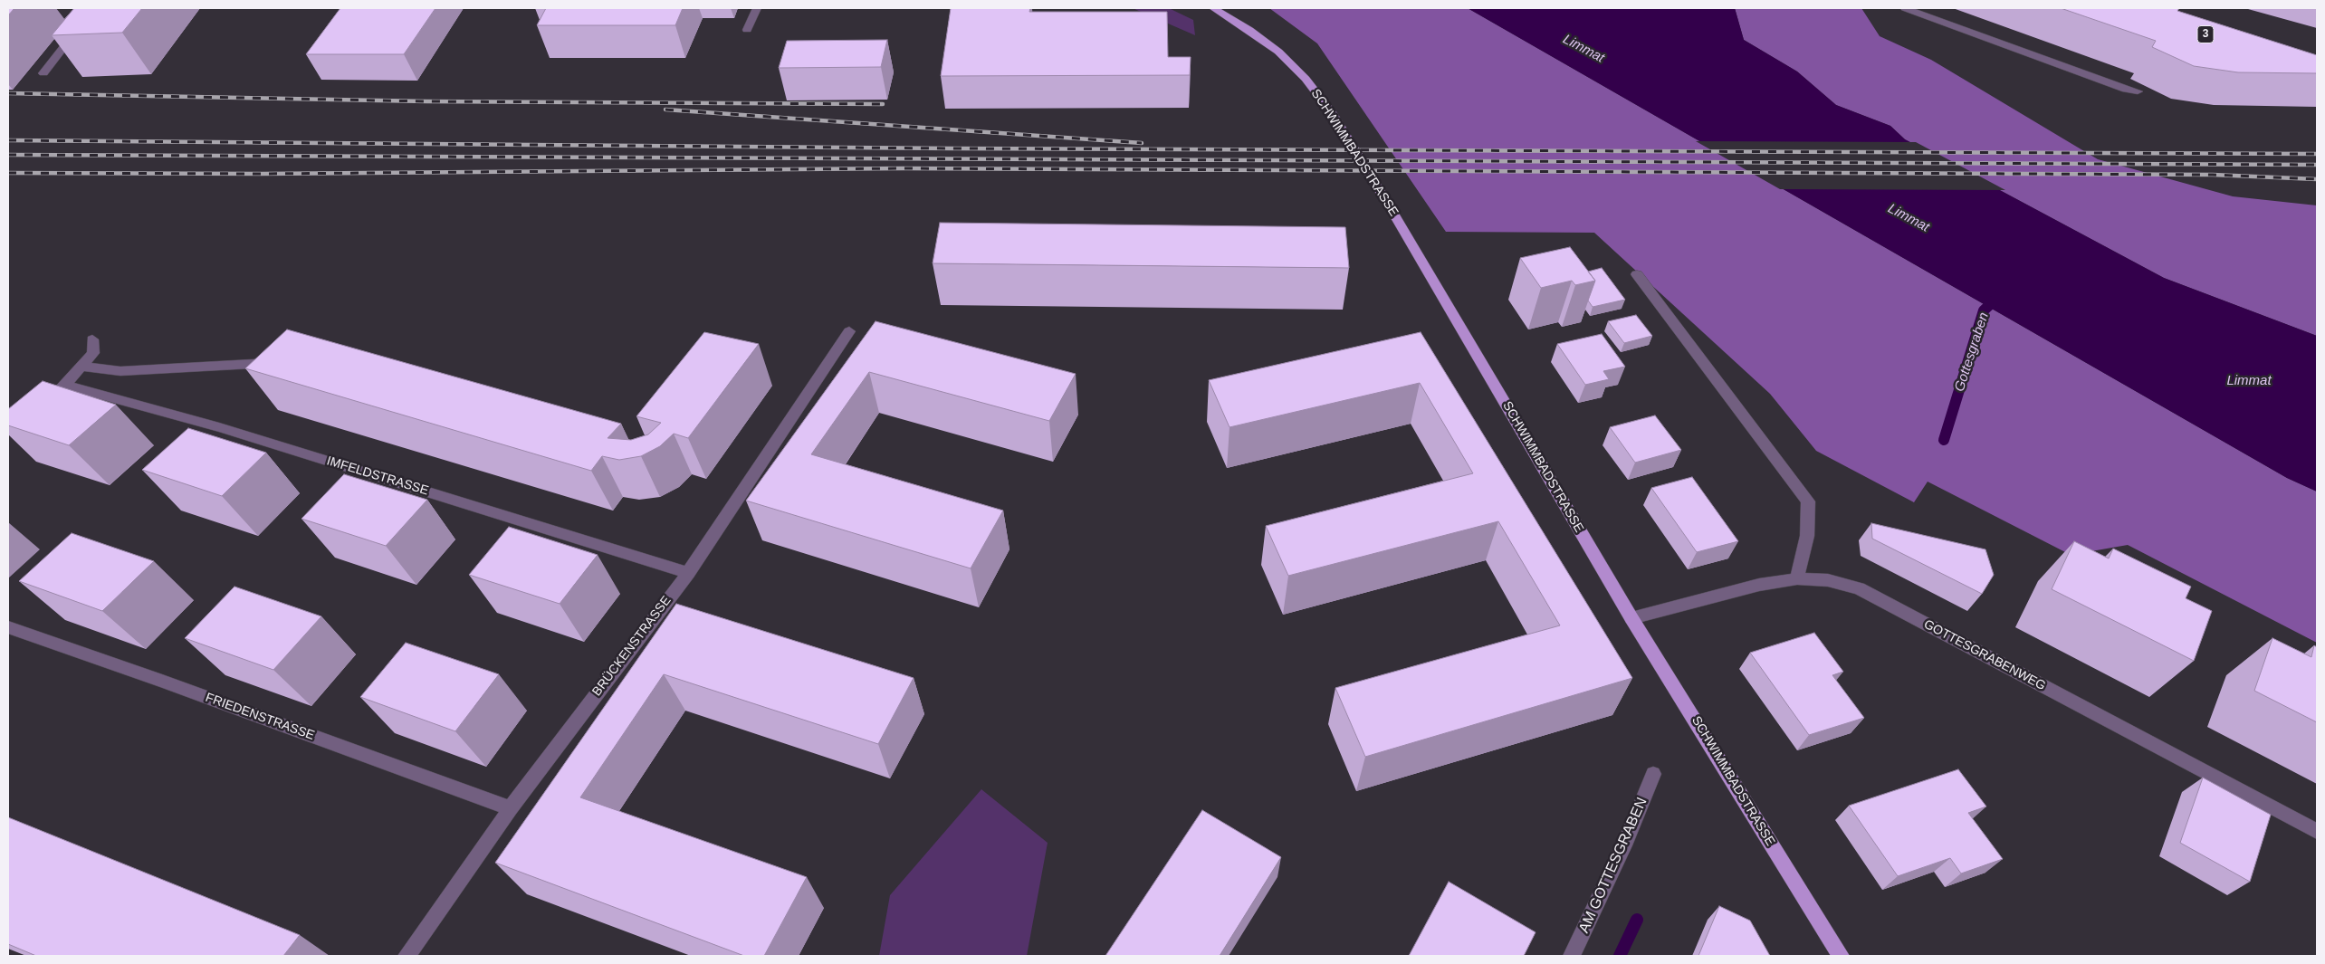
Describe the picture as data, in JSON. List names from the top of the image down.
{
  "streets": {
    "main road": ["SCHWIMMBADSTRASSE"],
    "street": [
      "IMFELDSTRASSE",
      "BRÜCKENSTRASSE",
      "GOTTESGRABENWEG",
      "FRIEDENSTRASSE",
      "AM GOTTESGRABEN"
    ]
  },
  "crossings": [
    ["SCHWIMMBADSTRASSE", "GOTTESGRABENWEG"],
    ["IMFELDSTRASSE", "BRÜCKENSTRASSE"],
    ["BRÜCKENSTRASSE", "FRIEDENSTRASSE"]
  ],
  "water": ["Limmat", "Gottesgraben"]
}
